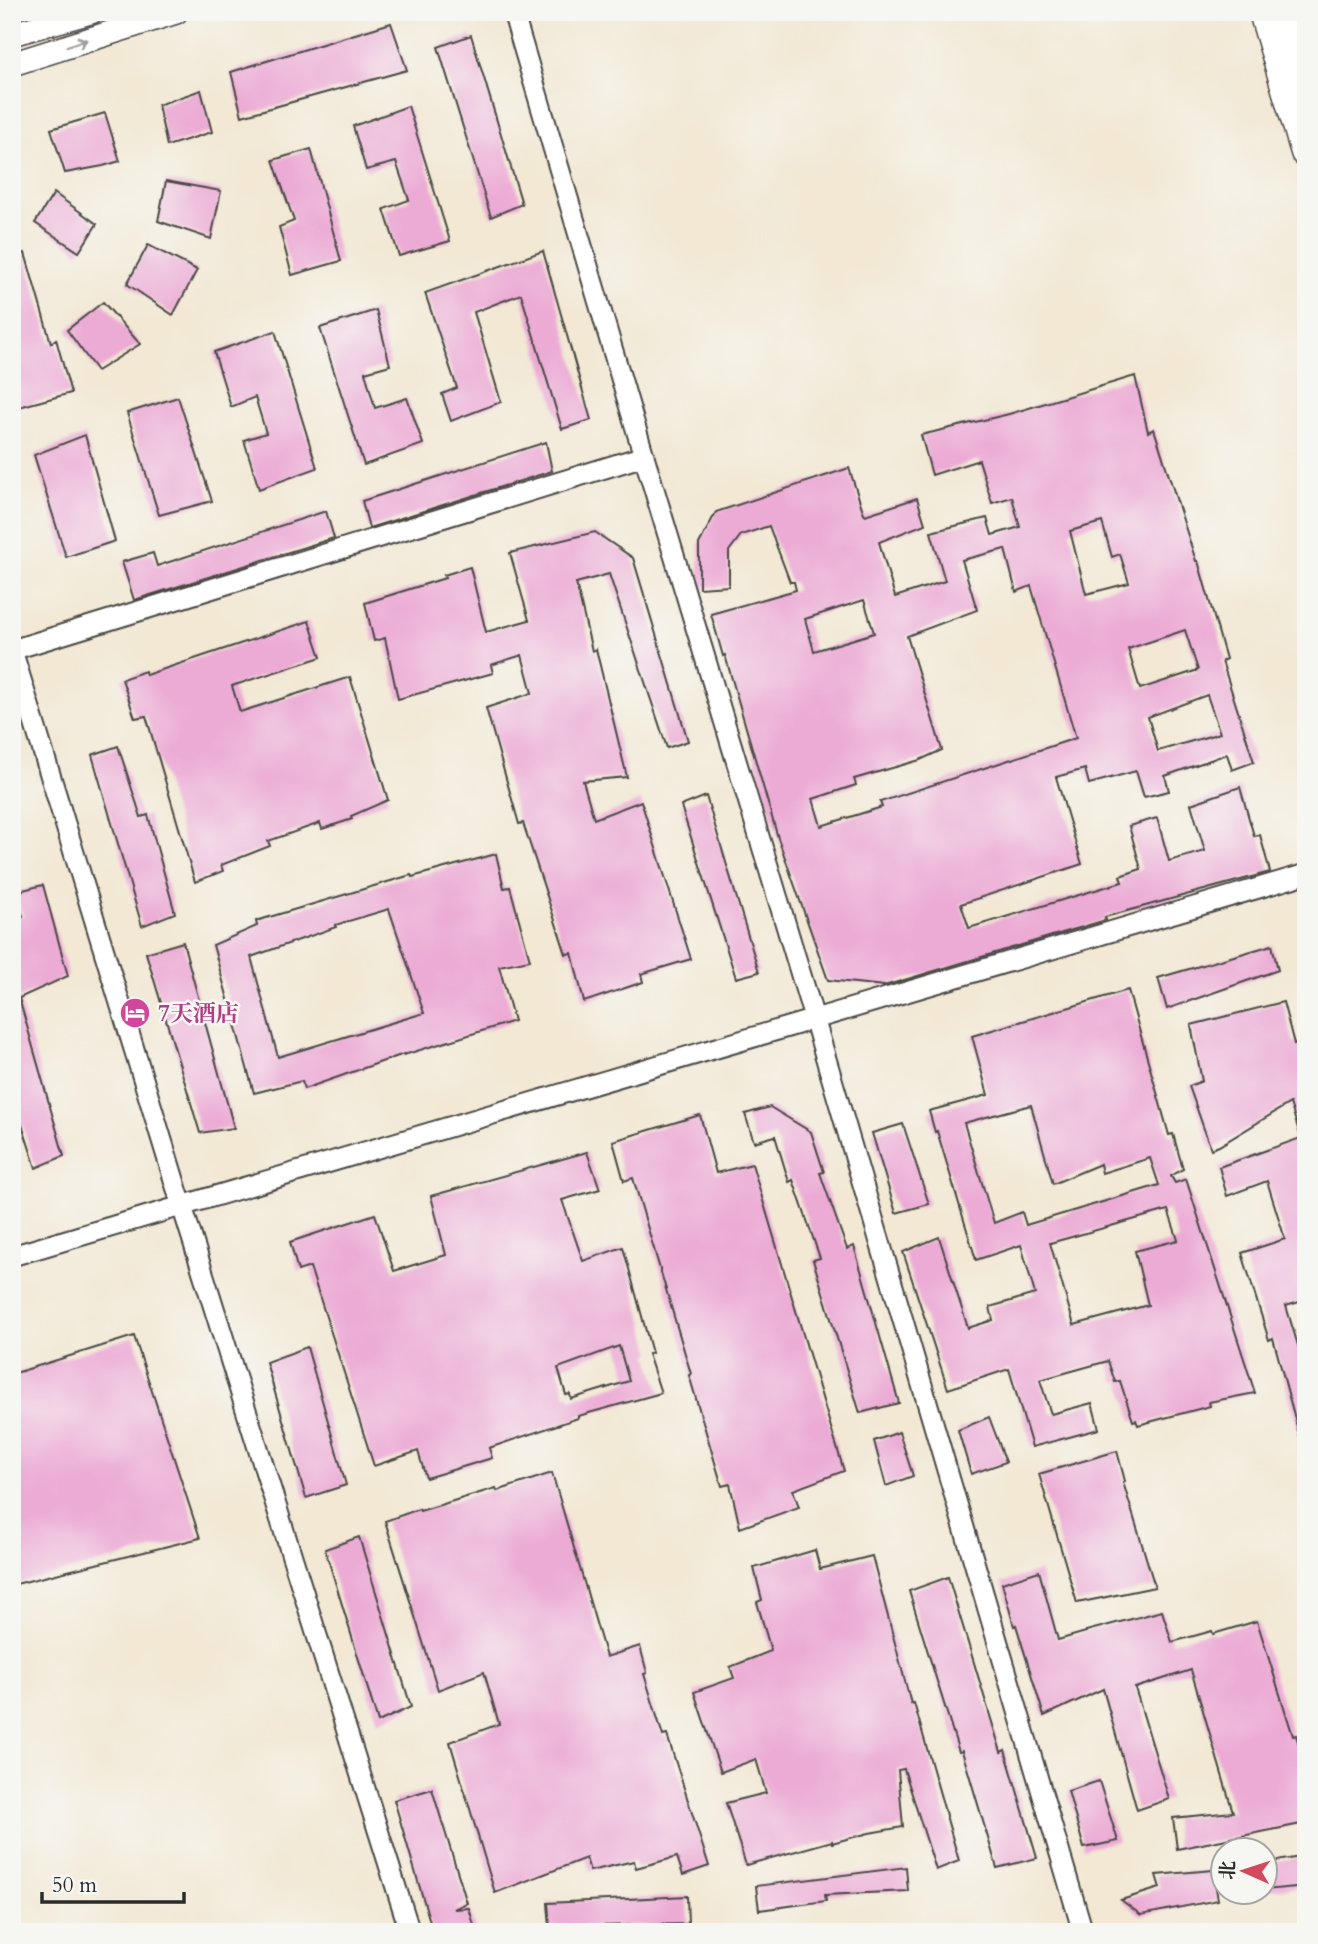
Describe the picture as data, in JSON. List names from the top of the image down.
{
  "places": {
    "hotel": ["7天酒店"]
  },
  "scale_bar": "50 m",
  "north": "left"
}
